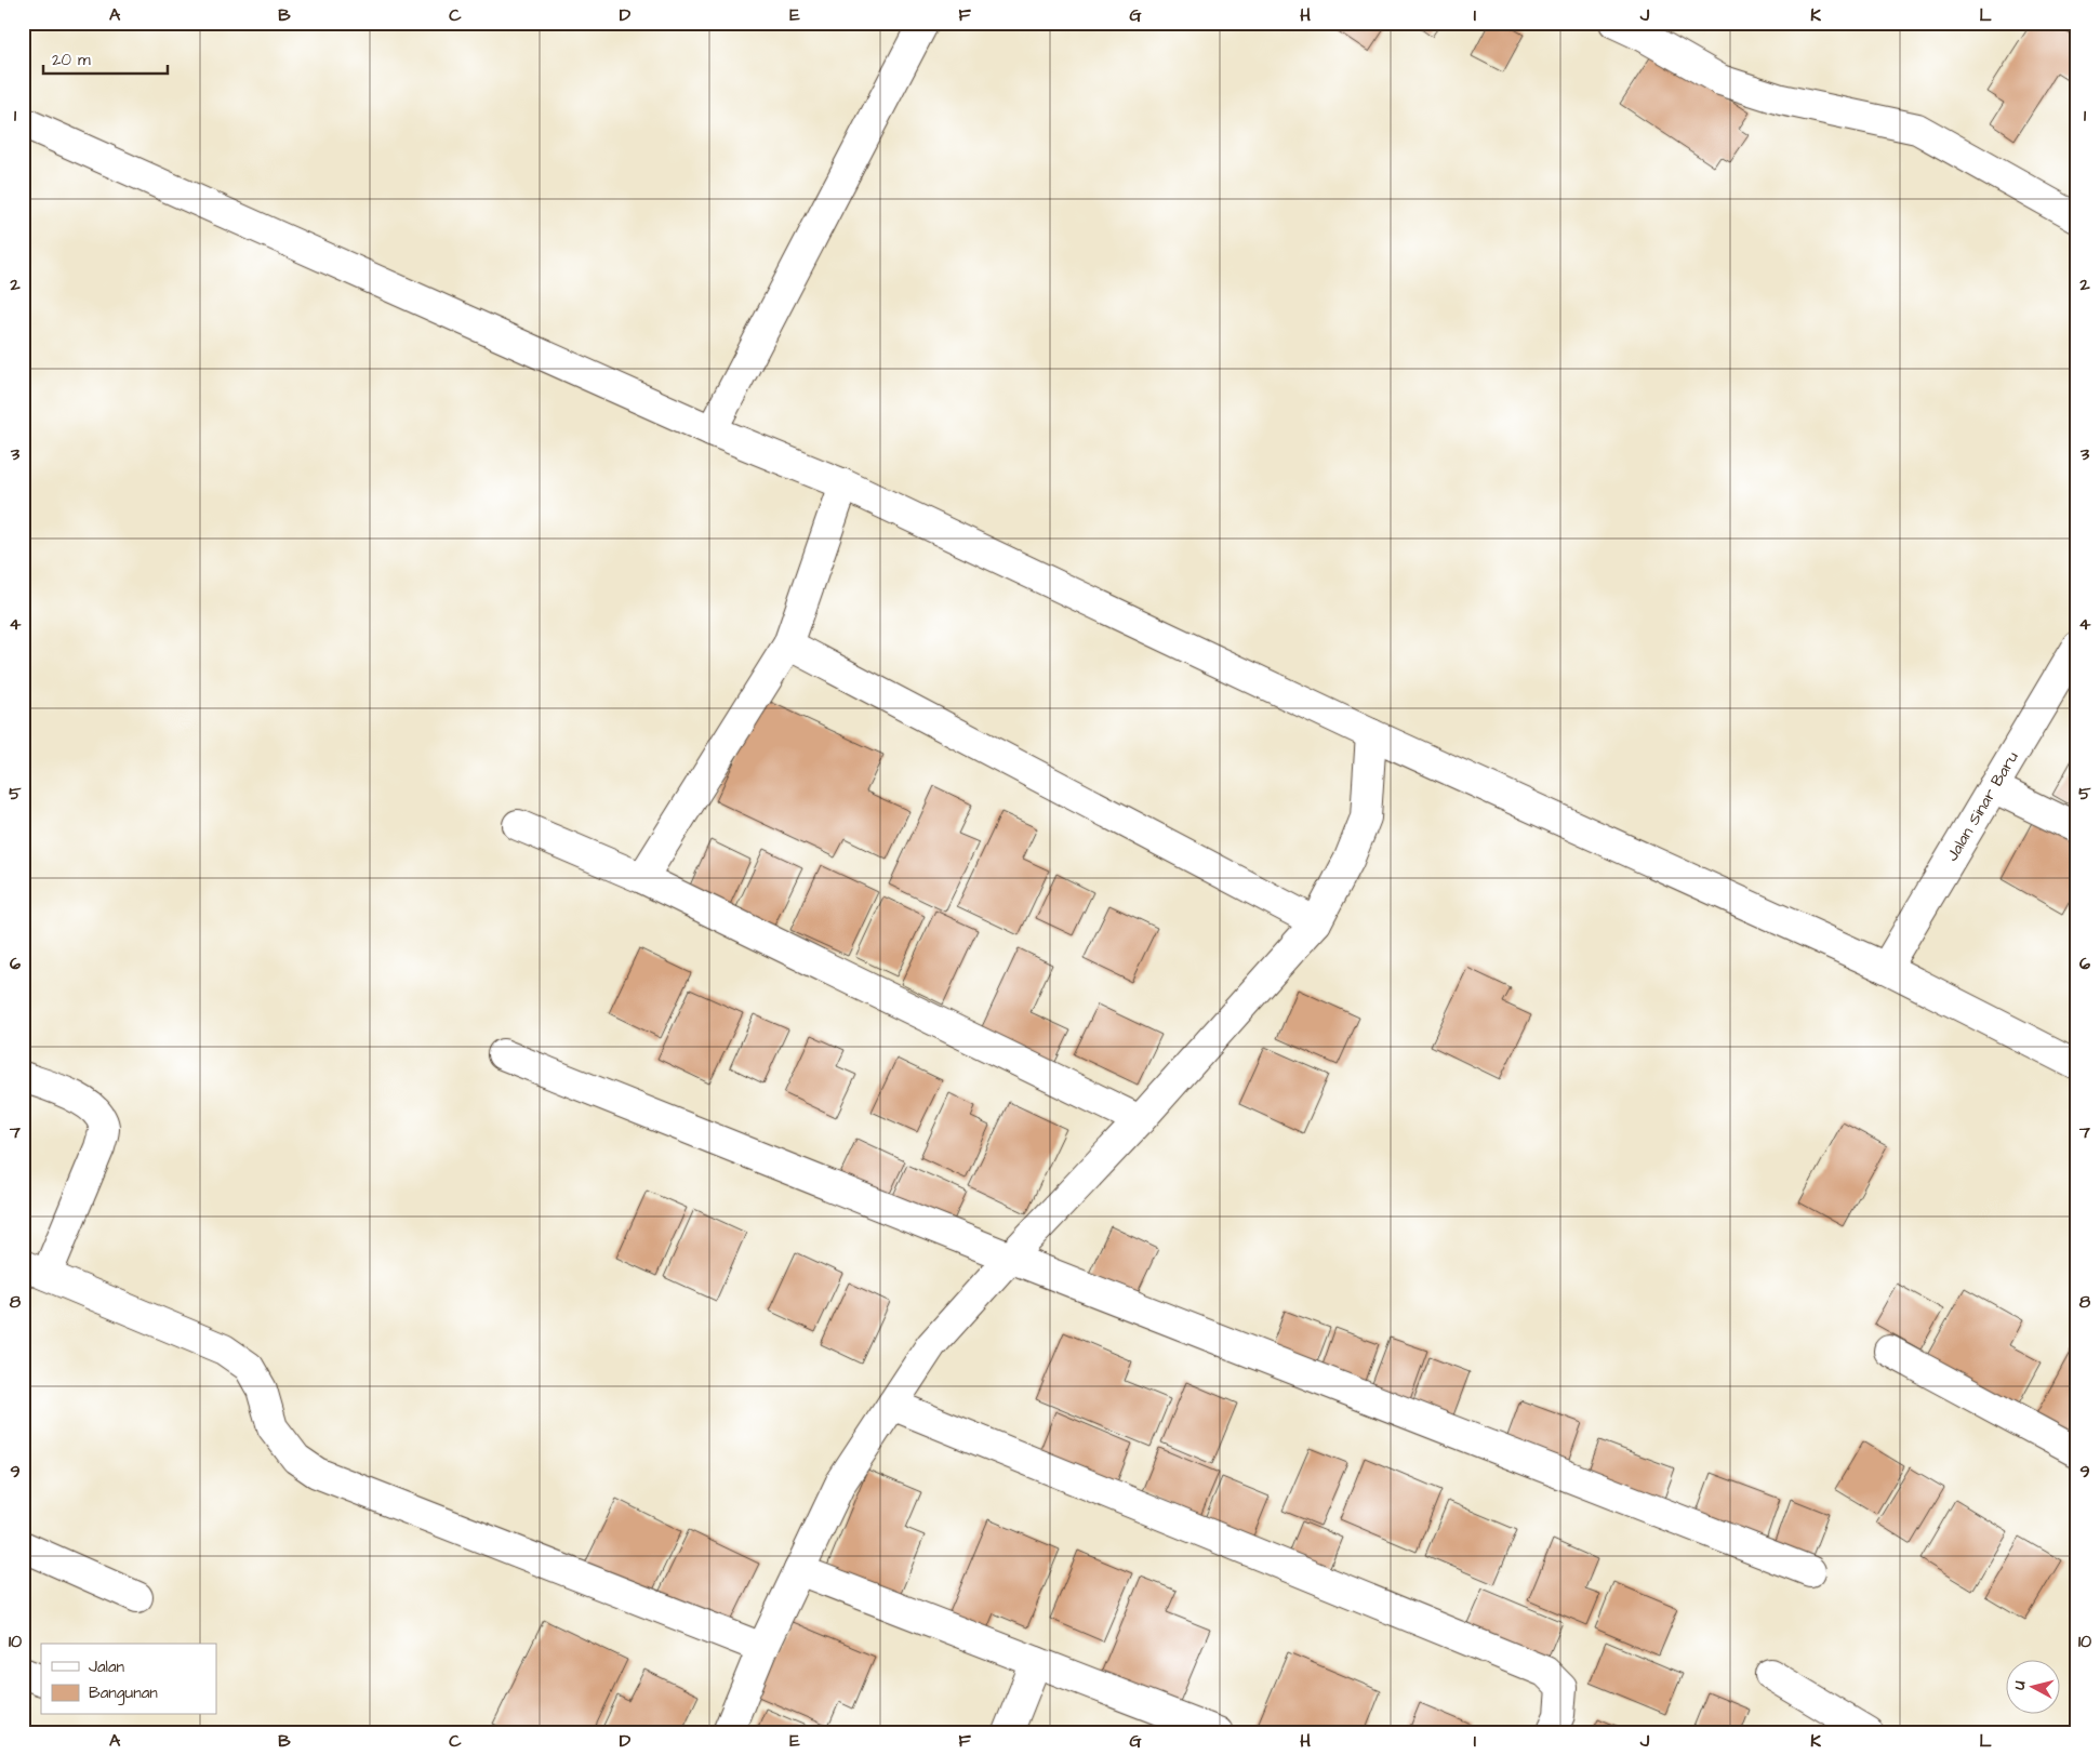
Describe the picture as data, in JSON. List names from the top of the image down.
{
  "streets": {
    "street": ["Jalan Sinar Baru"]
  },
  "legend": ["Jalan", "Bangunan"],
  "scale_bar": "20 m",
  "north": "left",
  "grid": {
    "columns": [
      "A",
      "B",
      "C",
      "D",
      "E",
      "F",
      "G",
      "H",
      "I",
      "J",
      "K",
      "L"
    ],
    "rows": [
      "1",
      "2",
      "3",
      "4",
      "5",
      "6",
      "7",
      "8",
      "9",
      "10"
    ]
  }
}
